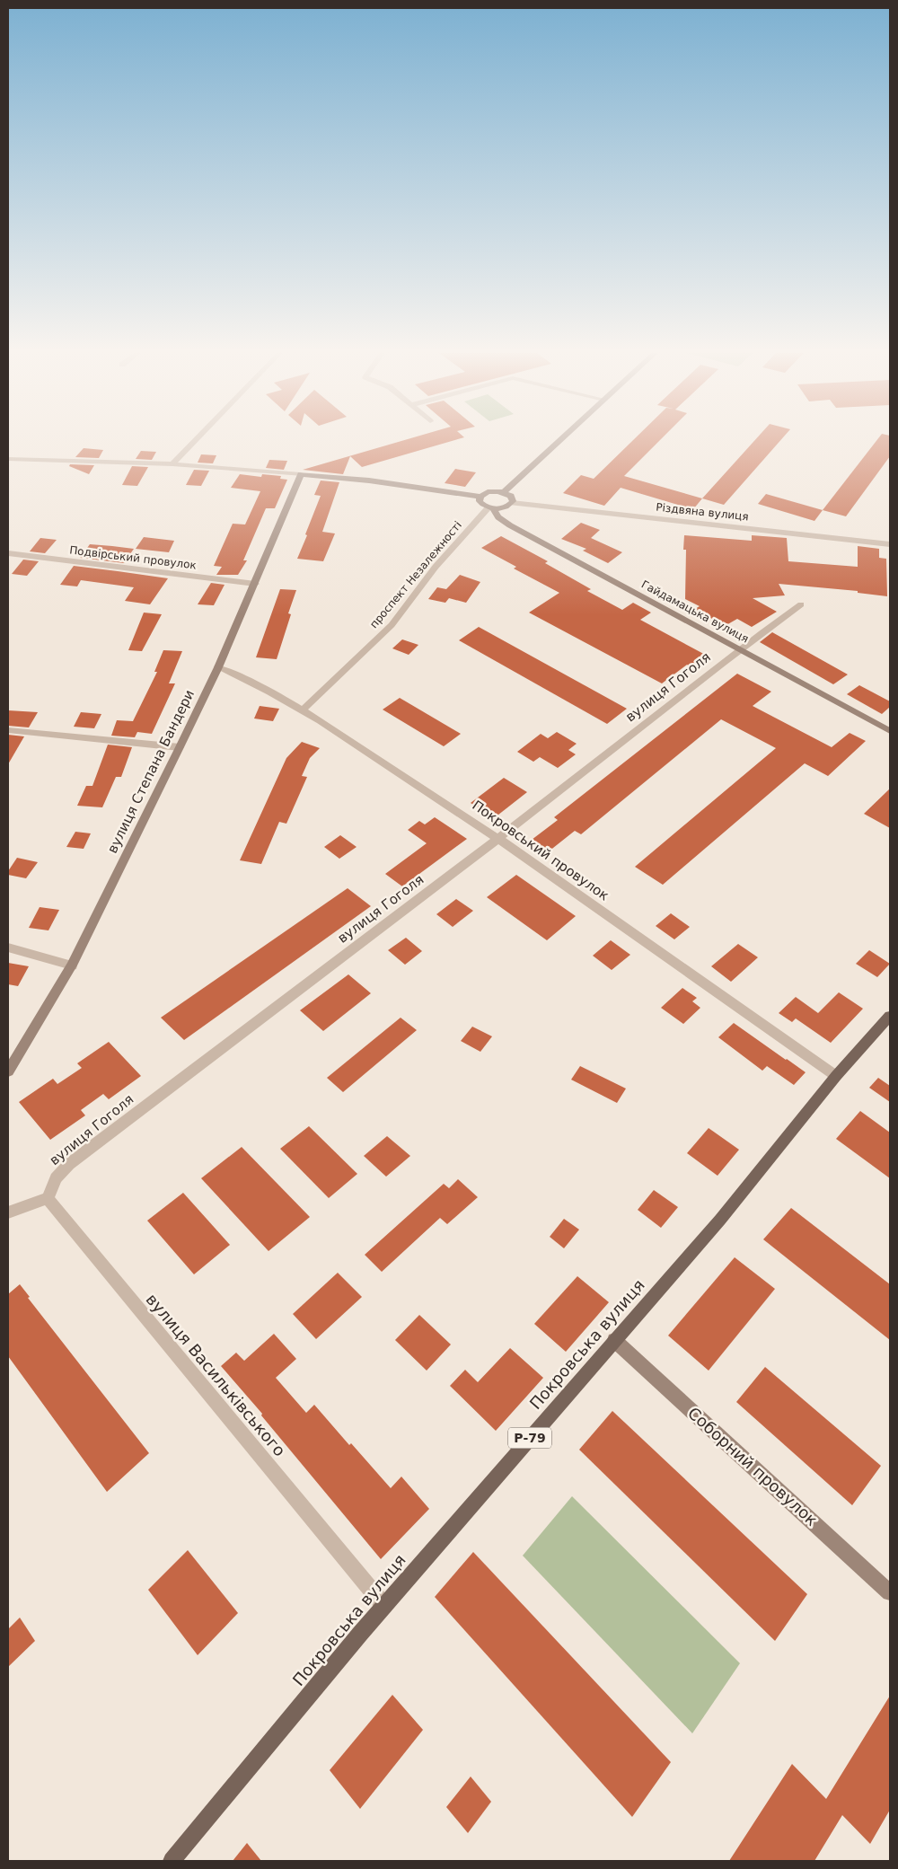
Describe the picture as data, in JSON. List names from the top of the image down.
{
  "streets": {
    "main road": ["Покровська вулиця", "Р-79"],
    "street": [
      "Різдвяна вулиця",
      "Подвірський провулок",
      "проспект Незалежності",
      "Гайдамацька вулиця",
      "вулиця Гоголя",
      "вулиця Степана Бандери",
      "Покровський провулок",
      "вулиця Васильківського",
      "Соборний провулок"
    ]
  },
  "crossings": [
    ["Подвірський провулок", "вулиця Степана Бандери"],
    ["проспект Незалежності", "Гайдамацька вулиця"],
    ["проспект Незалежності", "Покровський провулок"],
    ["Гайдамацька вулиця", "вулиця Гоголя"],
    ["вулиця Гоголя", "Покровський провулок"],
    ["вулиця Гоголя", "вулиця Васильківського"],
    ["вулиця Степана Бандери", "Покровський провулок"],
    ["Покровський провулок", "Покровська вулиця"],
    ["Покровська вулиця", "вулиця Васильківського"],
    ["Покровська вулиця", "Соборний провулок"]
  ]
}
